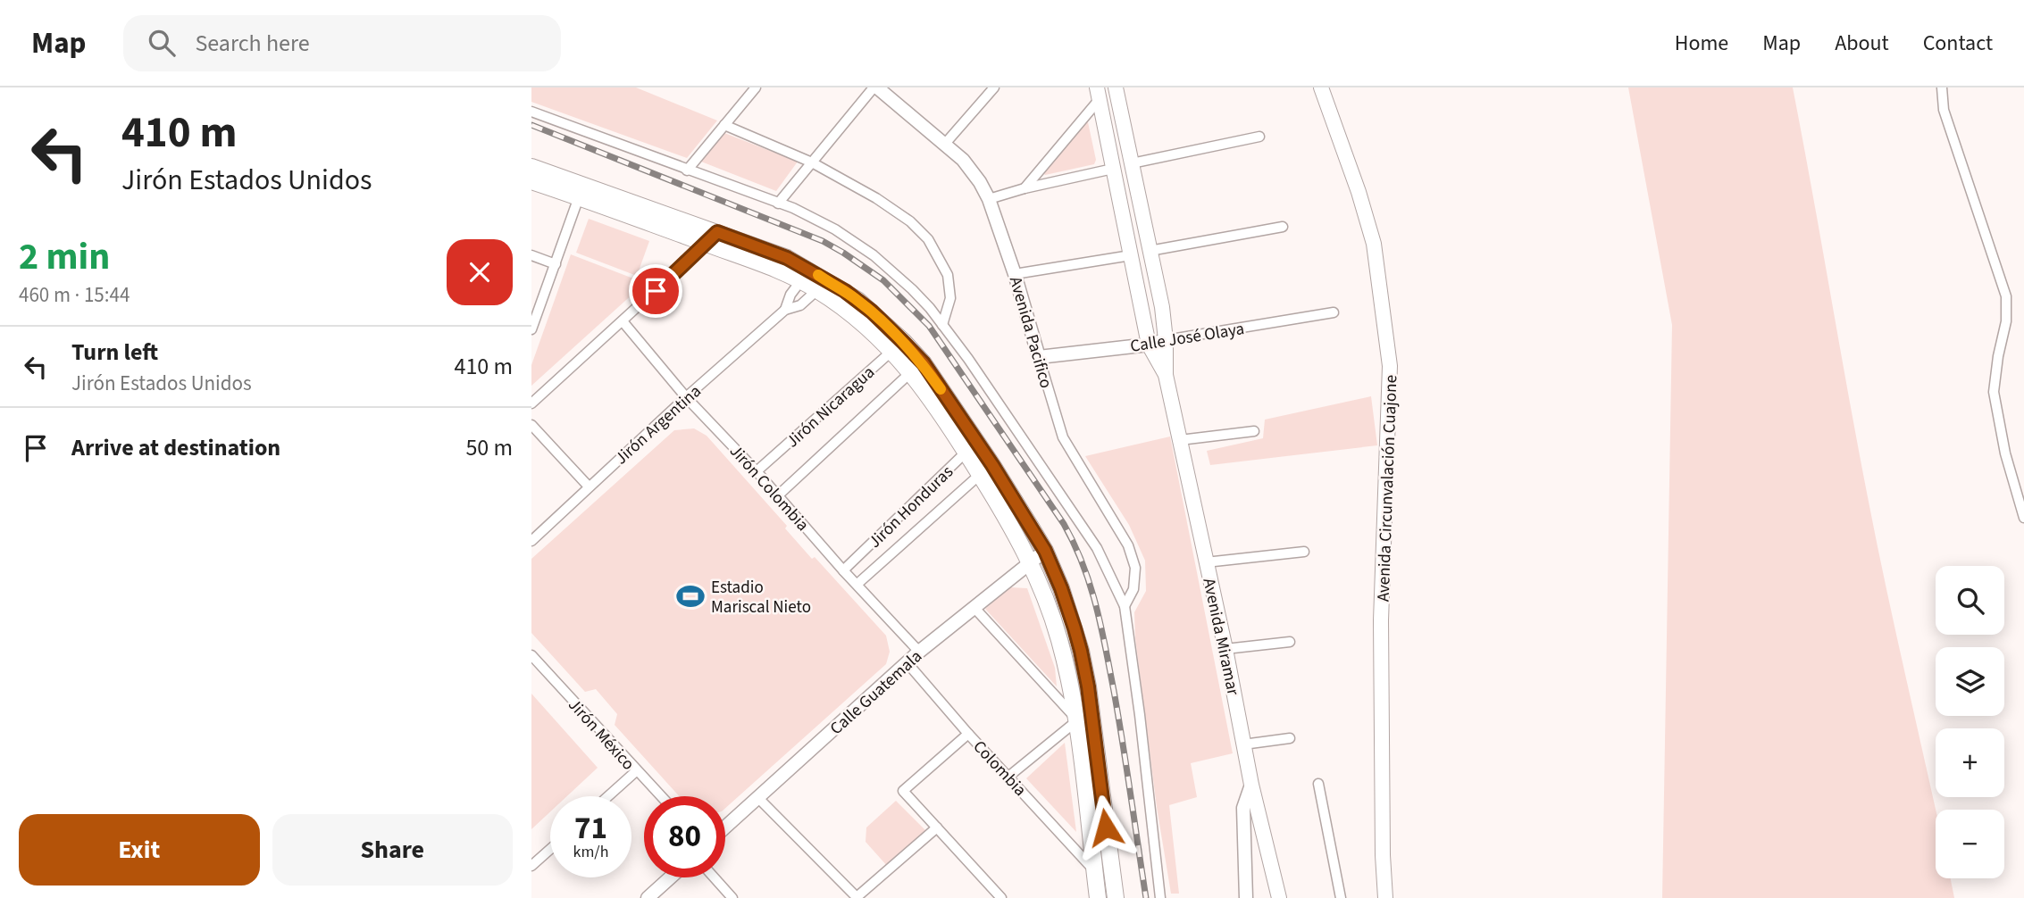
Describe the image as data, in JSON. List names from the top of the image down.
{
  "streets": {
    "main road": ["Avenida Circunvalación Cuajone", "Avenida Miramar"],
    "street": [
      "Avenida Pacifico",
      "Calle José Olaya",
      "Jirón Nicaragua",
      "Jirón Argentina",
      "Jirón Colombia",
      "Jirón Honduras",
      "Calle Guatemala",
      "Jirón México",
      "Colombia"
    ]
  },
  "crossings": [
    ["Avenida Pacifico", "Calle José Olaya"],
    ["Calle José Olaya", "Avenida Miramar"],
    ["Jirón Nicaragua", "Jirón Colombia"],
    ["Jirón Argentina", "Jirón Colombia"],
    ["Jirón Colombia", "Jirón Honduras"],
    ["Jirón Colombia", "Calle Guatemala"],
    ["Calle Guatemala", "Colombia"]
  ],
  "places": {
    "sports": ["Estadio Mariscal Nieto"]
  },
  "page": {
    "header": "Map",
    "search": "Search here",
    "nav": [
      "Home",
      "Map",
      "About",
      "Contact"
    ],
    "turn": ["410 m", "Jirón Estados Unidos"],
    "heading": ["2 min", "460 m · 15:44"],
    "list": [
      {
        "name": "Turn left",
        "note": "Jirón Estados Unidos",
        "value": "410 m"
      },
      {
        "name": "Arrive at destination",
        "value": "50 m"
      }
    ],
    "map_buttons": ["+", "−"],
    "speed": "71 km/h",
    "limit": "80",
    "buttons": ["Exit", "Share"]
  }
}
